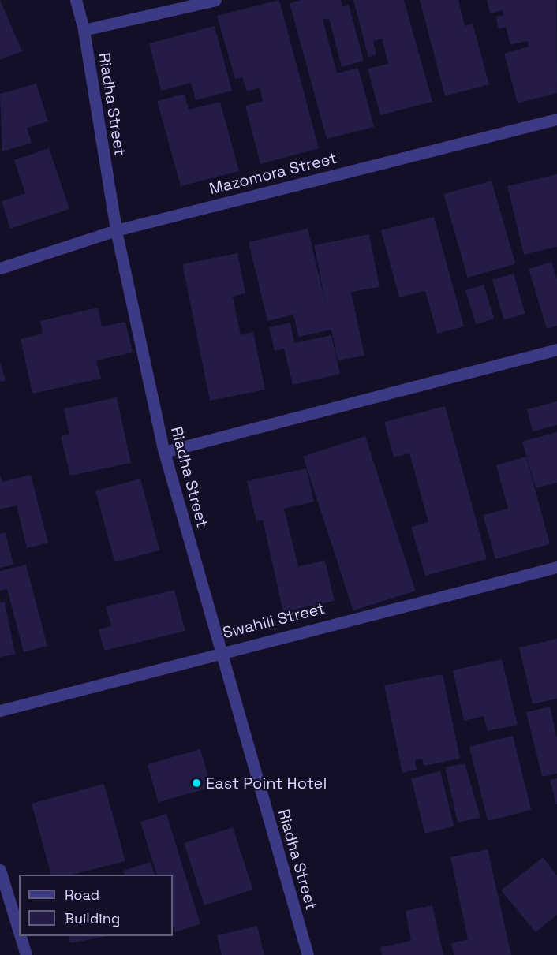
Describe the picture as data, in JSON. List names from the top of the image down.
{
  "streets": {
    "street": ["Riadha Street", "Mazomora Street", "Swahili Street"]
  },
  "crossings": [
    ["Riadha Street", "Mazomora Street"],
    ["Riadha Street", "Swahili Street"]
  ],
  "places": ["East Point Hotel"],
  "legend": ["Road", "Building"]
}
